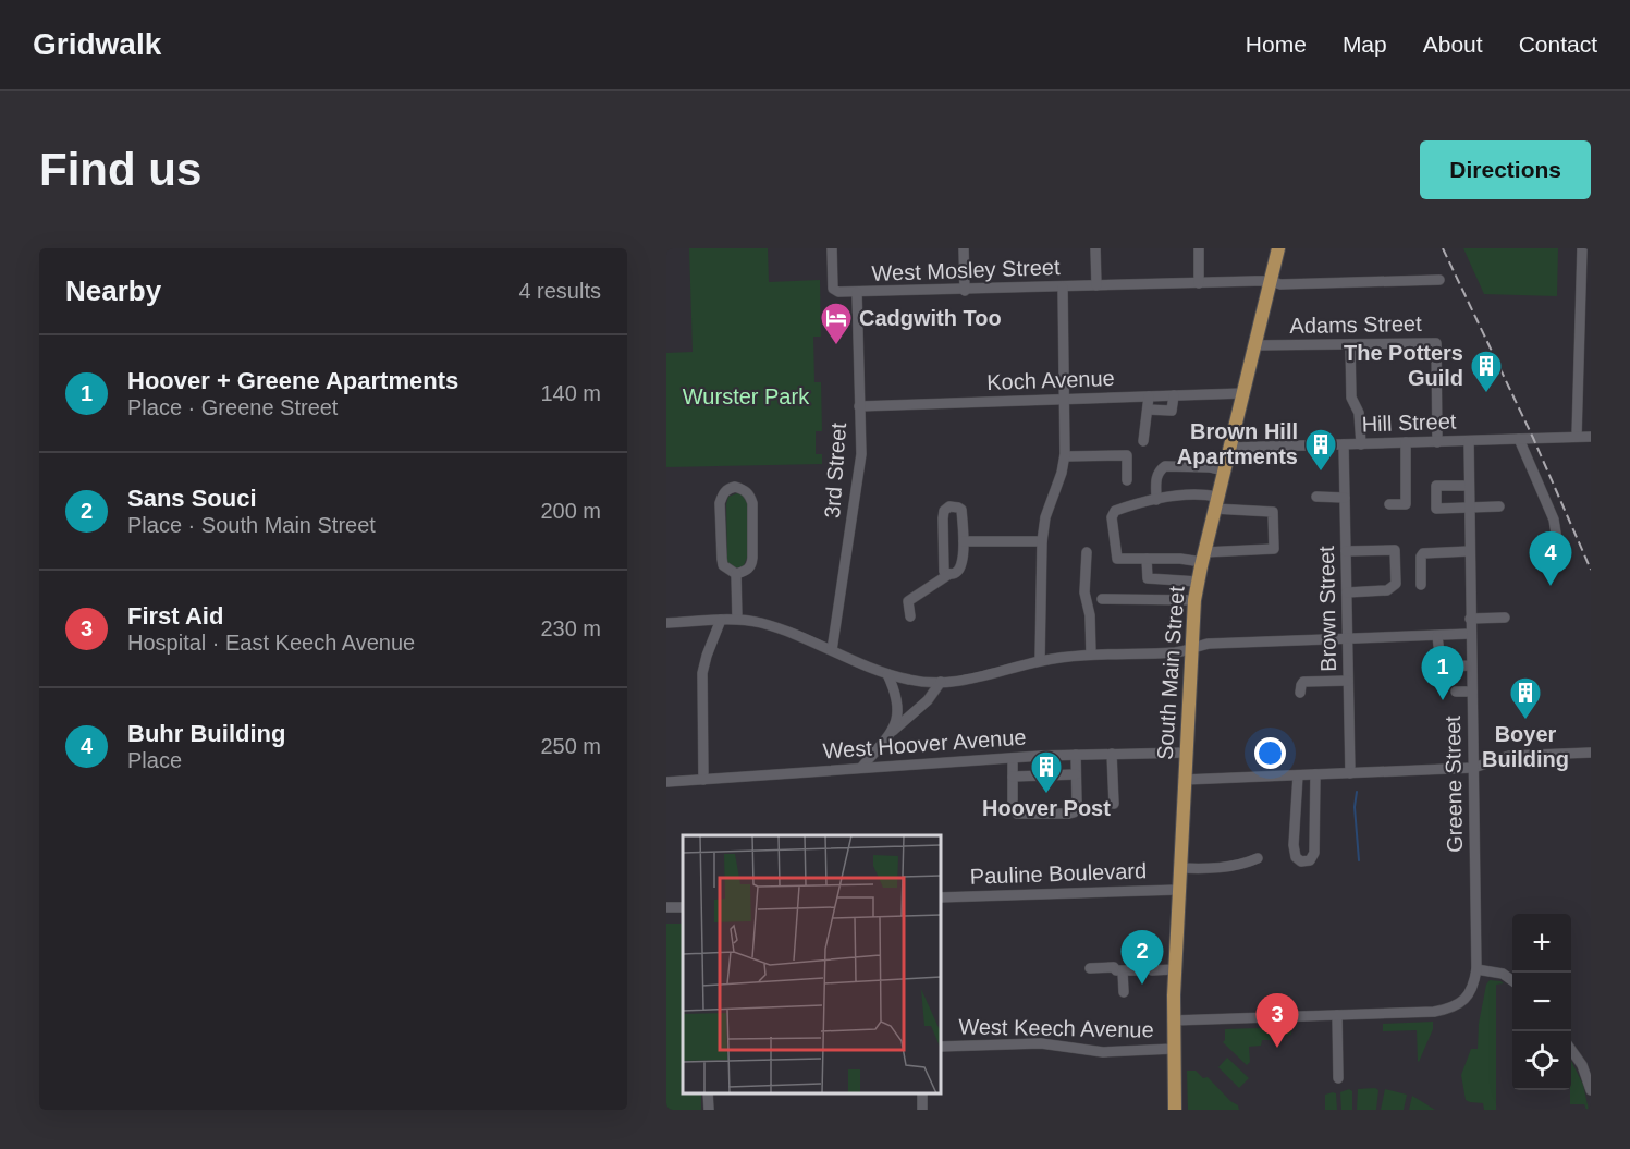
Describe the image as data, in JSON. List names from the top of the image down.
{
  "streets": {
    "main road": ["South Main Street"],
    "street": [
      "West Mosley Street",
      "Adams Street",
      "Koch Avenue",
      "Hill Street",
      "3rd Street",
      "Brown Street",
      "West Hoover Avenue",
      "Greene Street",
      "Pauline Boulevard",
      "West Keech Avenue"
    ]
  },
  "crossings": [
    ["West Mosley Street", "3rd Street"],
    ["West Mosley Street", "South Main Street"],
    ["Adams Street", "Hill Street"],
    ["Adams Street", "South Main Street"],
    ["Koch Avenue", "3rd Street"],
    ["Koch Avenue", "South Main Street"],
    ["Hill Street", "Brown Street"],
    ["Hill Street", "South Main Street"],
    ["Hill Street", "Greene Street"],
    ["South Main Street", "West Hoover Avenue"],
    ["South Main Street", "Pauline Boulevard"],
    ["South Main Street", "West Keech Avenue"]
  ],
  "parks": ["Wurster Park"],
  "places": {
    "hotel": ["Cadgwith Too"],
    "building": [
      "The Potters Guild",
      "Brown Hill Apartments",
      "Boyer Building",
      "Hoover Post"
    ]
  },
  "page": {
    "header": "Gridwalk",
    "nav": [
      "Home",
      "Map",
      "About",
      "Contact"
    ],
    "buttons": "Directions",
    "title": "Find us",
    "heading": ["Nearby", "4 results"],
    "list": [
      {
        "mark": "1",
        "name": "Hoover + Greene Apartments",
        "note": "Place · Greene Street",
        "value": "140 m"
      },
      {
        "mark": "2",
        "name": "Sans Souci",
        "note": "Place · South Main Street",
        "value": "200 m"
      },
      {
        "mark": "3",
        "name": "First Aid",
        "note": "Hospital · East Keech Avenue",
        "value": "230 m"
      },
      {
        "mark": "4",
        "name": "Buhr Building",
        "note": "Place",
        "value": "250 m"
      }
    ],
    "pins": [
      "4",
      "1",
      "2",
      "3"
    ],
    "map_buttons": ["+", "−"]
  }
}
